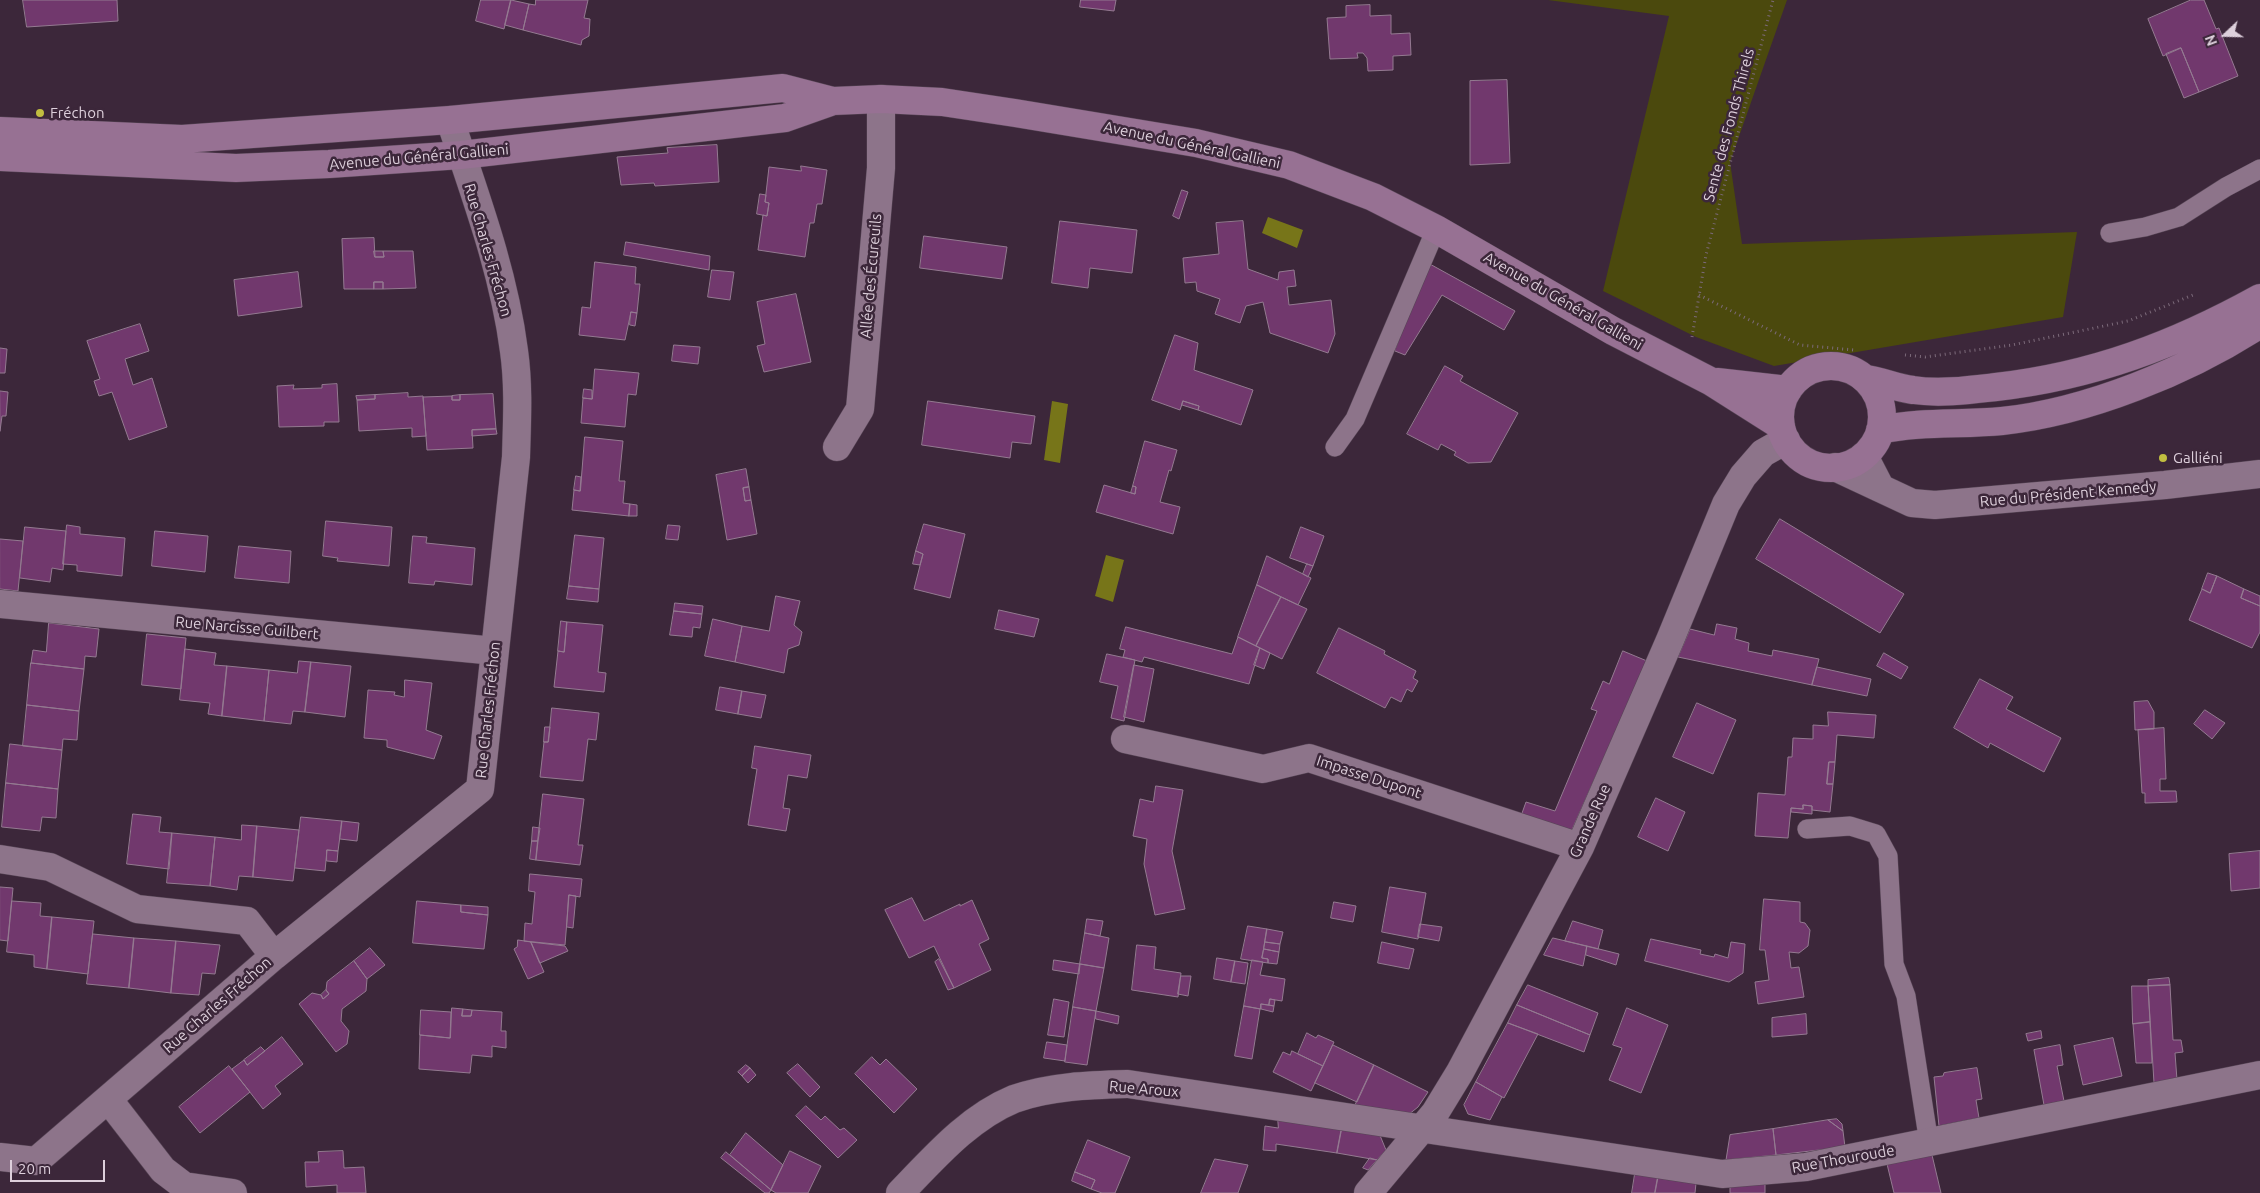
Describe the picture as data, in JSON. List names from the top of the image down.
{
  "streets": {
    "street": [
      "Avenue du Général Gallieni",
      "Rue Charles Fréchon",
      "Allée des Écureuils",
      "Rue du Président Kennedy",
      "Rue Narcisse Guilbert",
      "Impasse Dupont",
      "Grande Rue",
      "Rue Aroux",
      "Rue Thouroude"
    ],
    "path": ["Sente des Fonds Thirels"]
  },
  "crossings": [
    ["Sente des Fonds Thirels", "Avenue du Général Gallieni"],
    ["Avenue du Général Gallieni", "Rue Charles Fréchon"],
    ["Avenue du Général Gallieni", "Allée des Écureuils"],
    ["Avenue du Général Gallieni", "Rue du Président Kennedy"],
    ["Avenue du Général Gallieni", "Grande Rue"],
    ["Rue Charles Fréchon", "Rue Narcisse Guilbert"],
    ["Rue du Président Kennedy", "Grande Rue"],
    ["Impasse Dupont", "Grande Rue"],
    ["Grande Rue", "Rue Aroux"],
    ["Grande Rue", "Rue Thouroude"],
    ["Rue Aroux", "Rue Thouroude"]
  ],
  "places": ["Fréchon", "Galliéni"],
  "scale_bar": "20 m",
  "north": "left"
}
